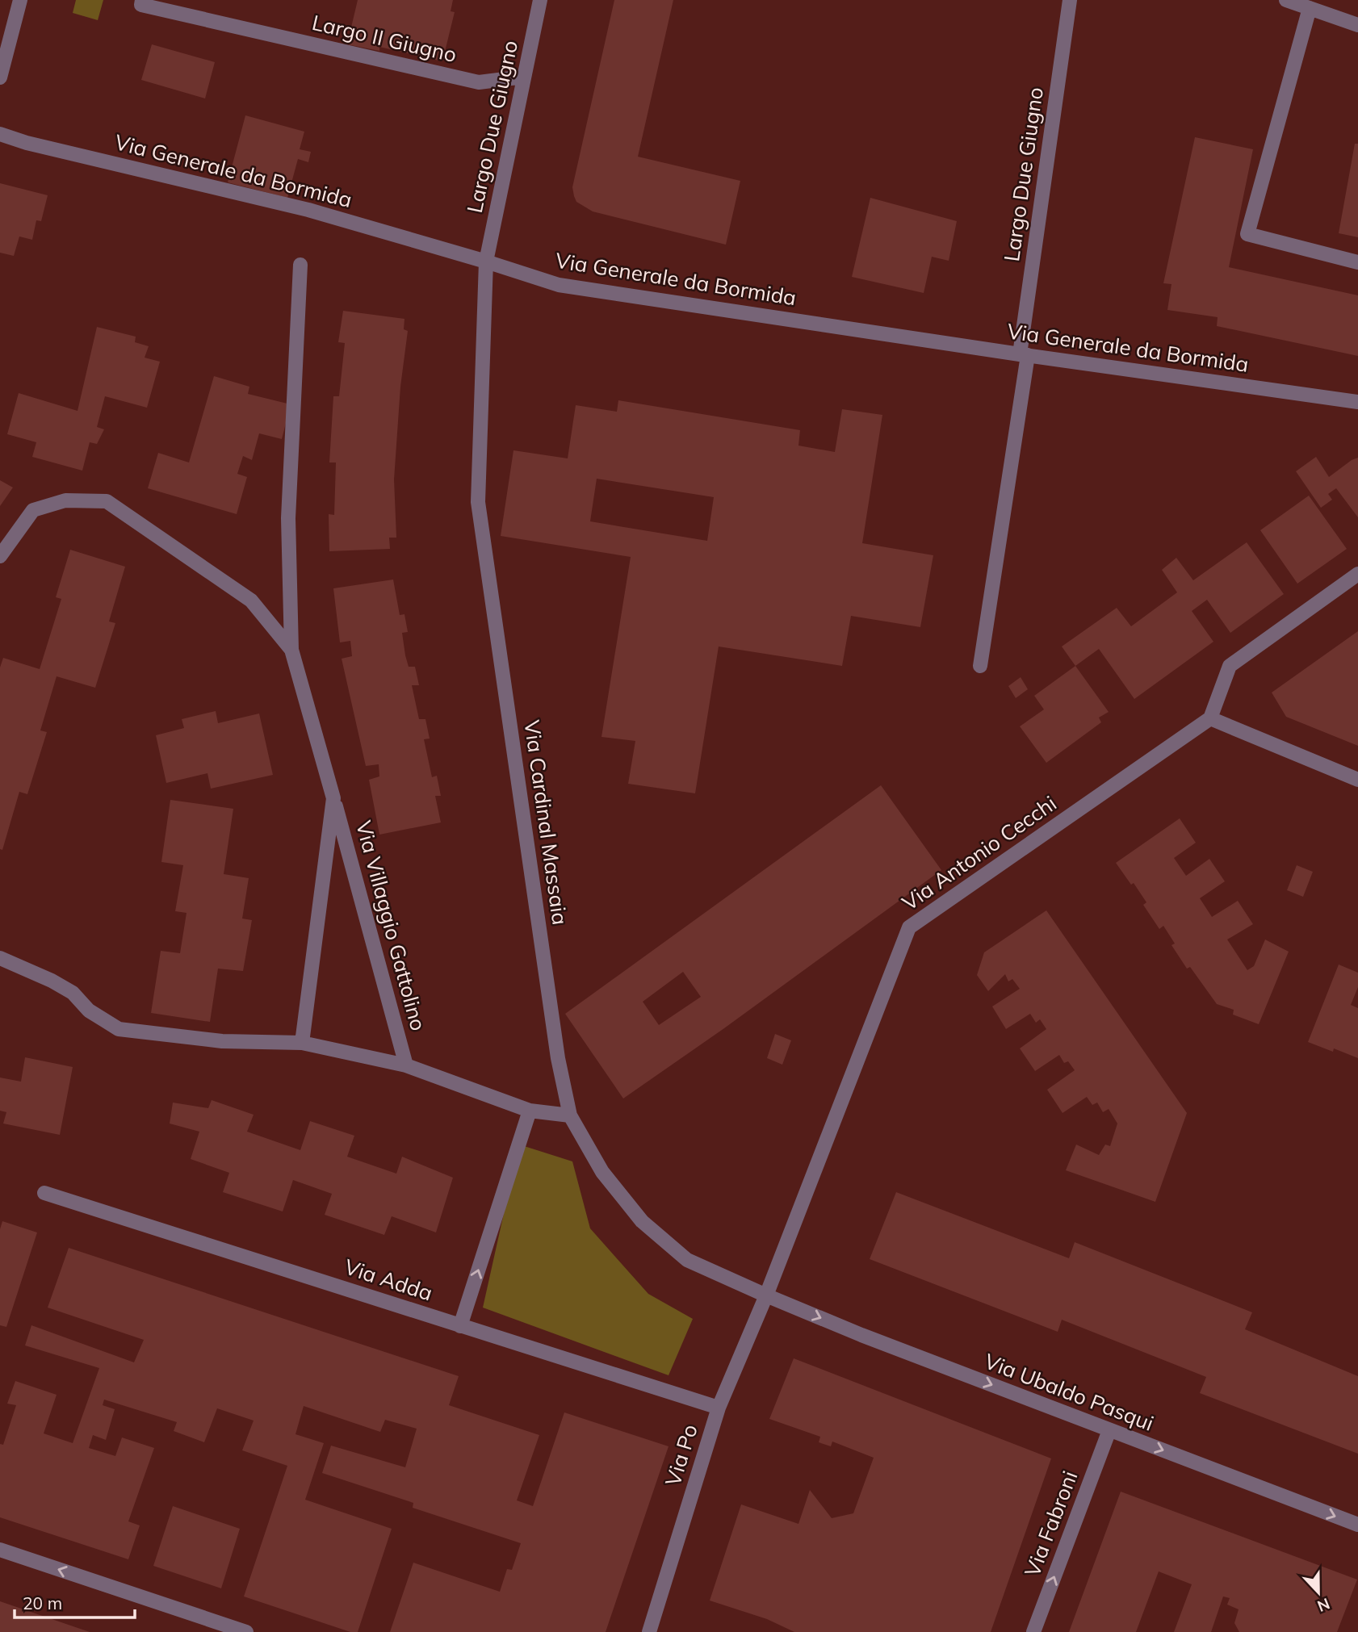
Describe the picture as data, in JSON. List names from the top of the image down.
{
  "streets": {
    "street": [
      "Largo II Giugno",
      "Largo Due Giugno",
      "Via Generale da Bormida",
      "Via Cardinal Massaia",
      "Via Antonio Cecchi",
      "Via Villaggio Gattolino",
      "Via Adda",
      "Via Ubaldo Pasqui",
      "Via Po",
      "Via Fabroni"
    ]
  },
  "crossings": [
    ["Largo II Giugno", "Largo Due Giugno"],
    ["Largo Due Giugno", "Via Generale da Bormida"],
    ["Largo Due Giugno", "Via Cardinal Massaia"],
    ["Via Generale da Bormida", "Via Cardinal Massaia"],
    ["Via Cardinal Massaia", "Via Antonio Cecchi"],
    ["Via Cardinal Massaia", "Via Villaggio Gattolino"],
    ["Via Cardinal Massaia", "Via Ubaldo Pasqui"],
    ["Via Cardinal Massaia", "Via Po"],
    ["Via Antonio Cecchi", "Via Ubaldo Pasqui"],
    ["Via Antonio Cecchi", "Via Po"],
    ["Via Adda", "Via Po"],
    ["Via Ubaldo Pasqui", "Via Po"],
    ["Via Ubaldo Pasqui", "Via Fabroni"]
  ],
  "one_way": ["Via Ubaldo Pasqui", "Via Fabroni"],
  "scale_bar": "20 m",
  "north": "bottom"
}
